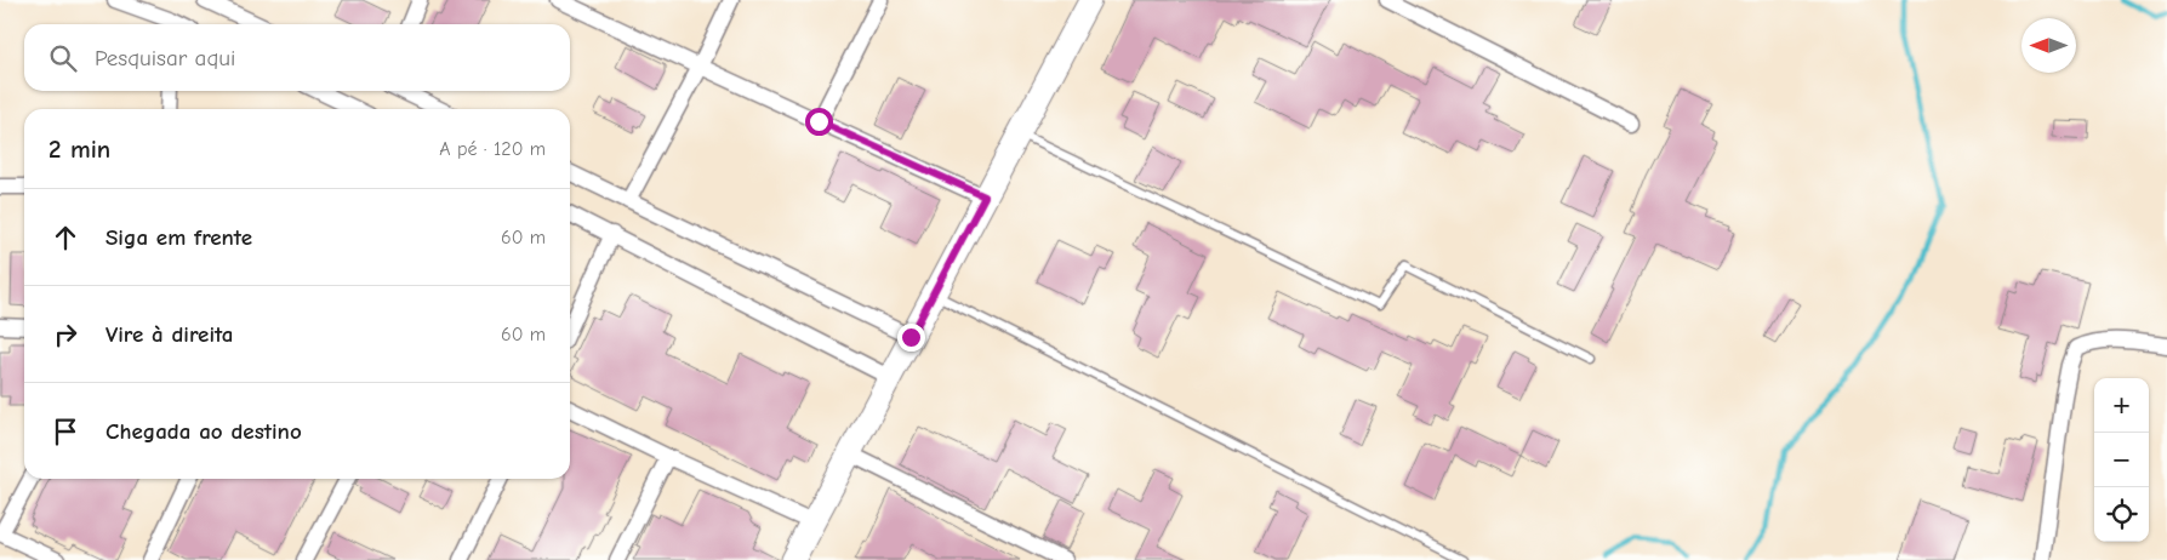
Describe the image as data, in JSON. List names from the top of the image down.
{
  "north": "left",
  "page": {
    "search": "Pesquisar aqui",
    "heading": ["2 min", "A pé · 120 m"],
    "list": [
      ["Siga em frente", "60 m"],
      ["Vire à direita", "60 m"],
      "Chegada ao destino"
    ],
    "map_buttons": ["+", "−"]
  }
}
